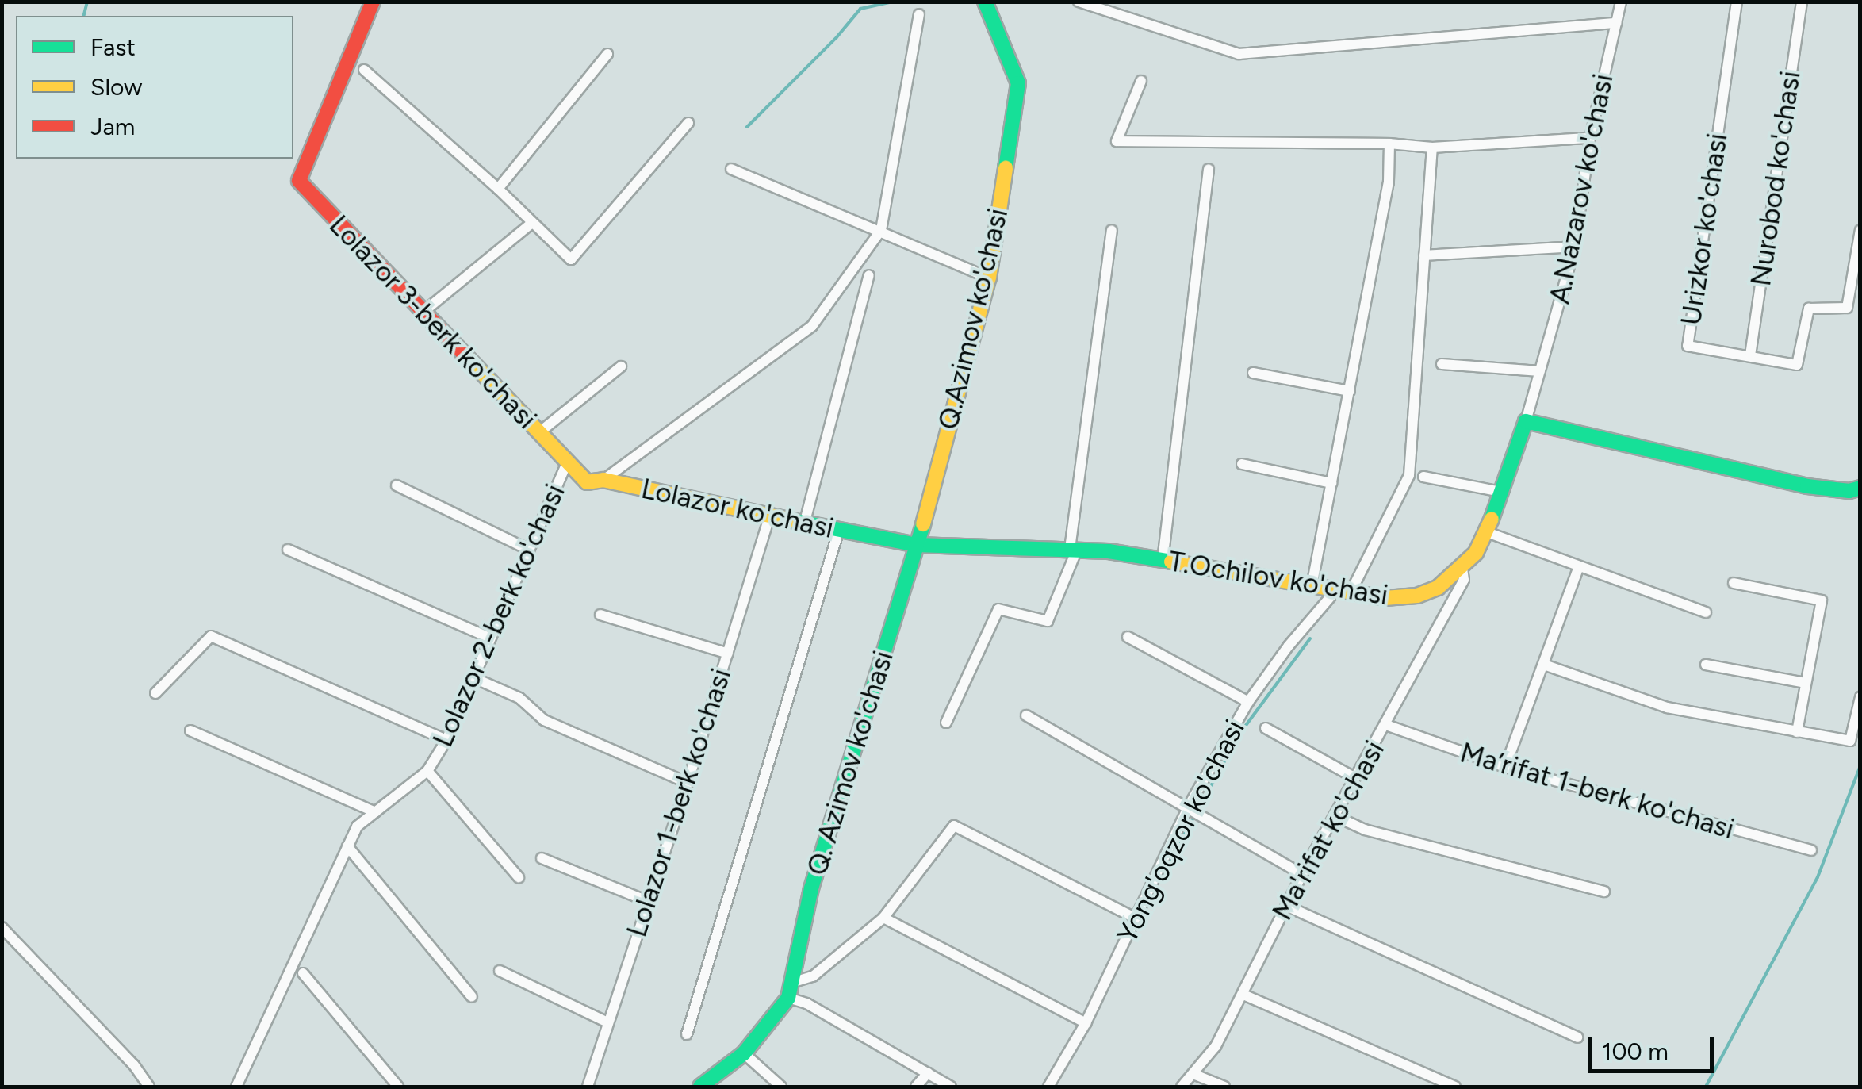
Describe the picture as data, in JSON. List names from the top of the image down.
{
  "streets": {
    "main road": [
      "Q.Azimov ko'chasi",
      "Lolazor 3-berk ko'chasi",
      "Lolazor ko'chasi",
      "T.Ochilov ko'chasi",
      "Q. Azimov ko'chasi"
    ],
    "street": [
      "Nurobod ko'chasi",
      "A.Nazarov ko'chasi",
      "Urizkor ko'chasi",
      "Lolazor 2-berk ko'chasi",
      "Ma’rifat 1-berk ko'chasi",
      "Lolazor 1-berk ko'chasi",
      "Ma'rifat ko'chasi",
      "Yong'oqzor ko'chasi"
    ]
  },
  "crossings": [
    ["Nurobod ko'chasi", "Urizkor ko'chasi"],
    ["A.Nazarov ko'chasi", "T.Ochilov ko'chasi"],
    ["Q.Azimov ko'chasi", "Lolazor ko'chasi"],
    ["Q.Azimov ko'chasi", "T.Ochilov ko'chasi"],
    ["Q.Azimov ko'chasi", "Q. Azimov ko'chasi"],
    ["Lolazor 3-berk ko'chasi", "Lolazor ko'chasi"],
    ["Lolazor 3-berk ko'chasi", "Lolazor 2-berk ko'chasi"],
    ["Lolazor ko'chasi", "T.Ochilov ko'chasi"],
    ["Lolazor ko'chasi", "Lolazor 2-berk ko'chasi"],
    ["Lolazor ko'chasi", "Q. Azimov ko'chasi"],
    ["Lolazor ko'chasi", "Lolazor 1-berk ko'chasi"],
    ["T.Ochilov ko'chasi", "Q. Azimov ko'chasi"],
    ["T.Ochilov ko'chasi", "Ma'rifat ko'chasi"],
    ["T.Ochilov ko'chasi", "Yong'oqzor ko'chasi"],
    ["Ma’rifat 1-berk ko'chasi", "Ma'rifat ko'chasi"]
  ],
  "legend": ["Fast", "Slow", "Jam"],
  "scale_bar": "100 m"
}
